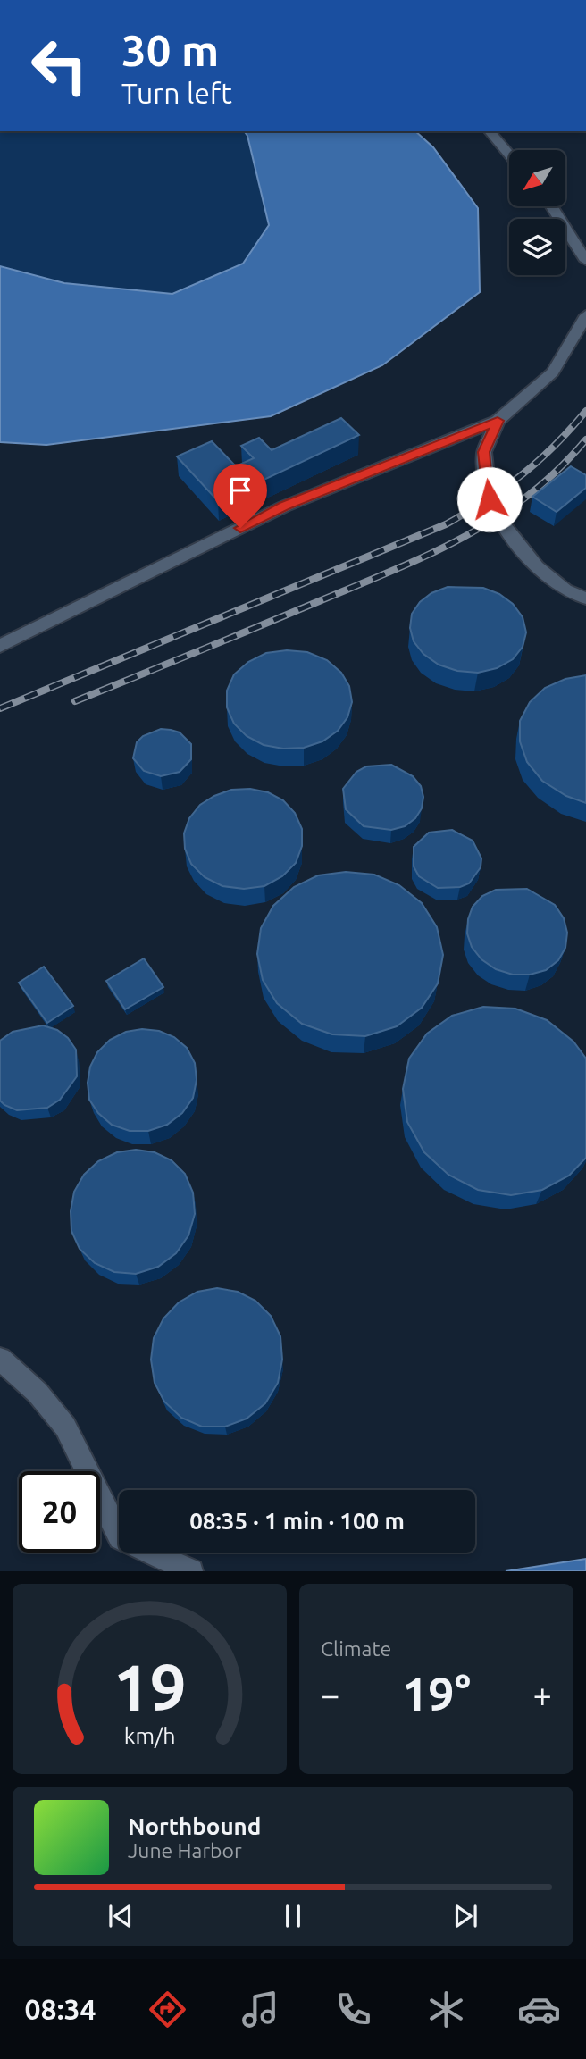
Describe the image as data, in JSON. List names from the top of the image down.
{
  "north": "bottom left",
  "page": {
    "turn": ["30 m", "Turn left"],
    "limit": "20",
    "trip": "08:35 · 1 min · 100 m",
    "tile": "Climate",
    "heat": ["−", "19°", "+"],
    "song": ["Northbound", "June Harbor"],
    "tabs": "08:34",
    "gauge": ["19", "km/h"]
  }
}
